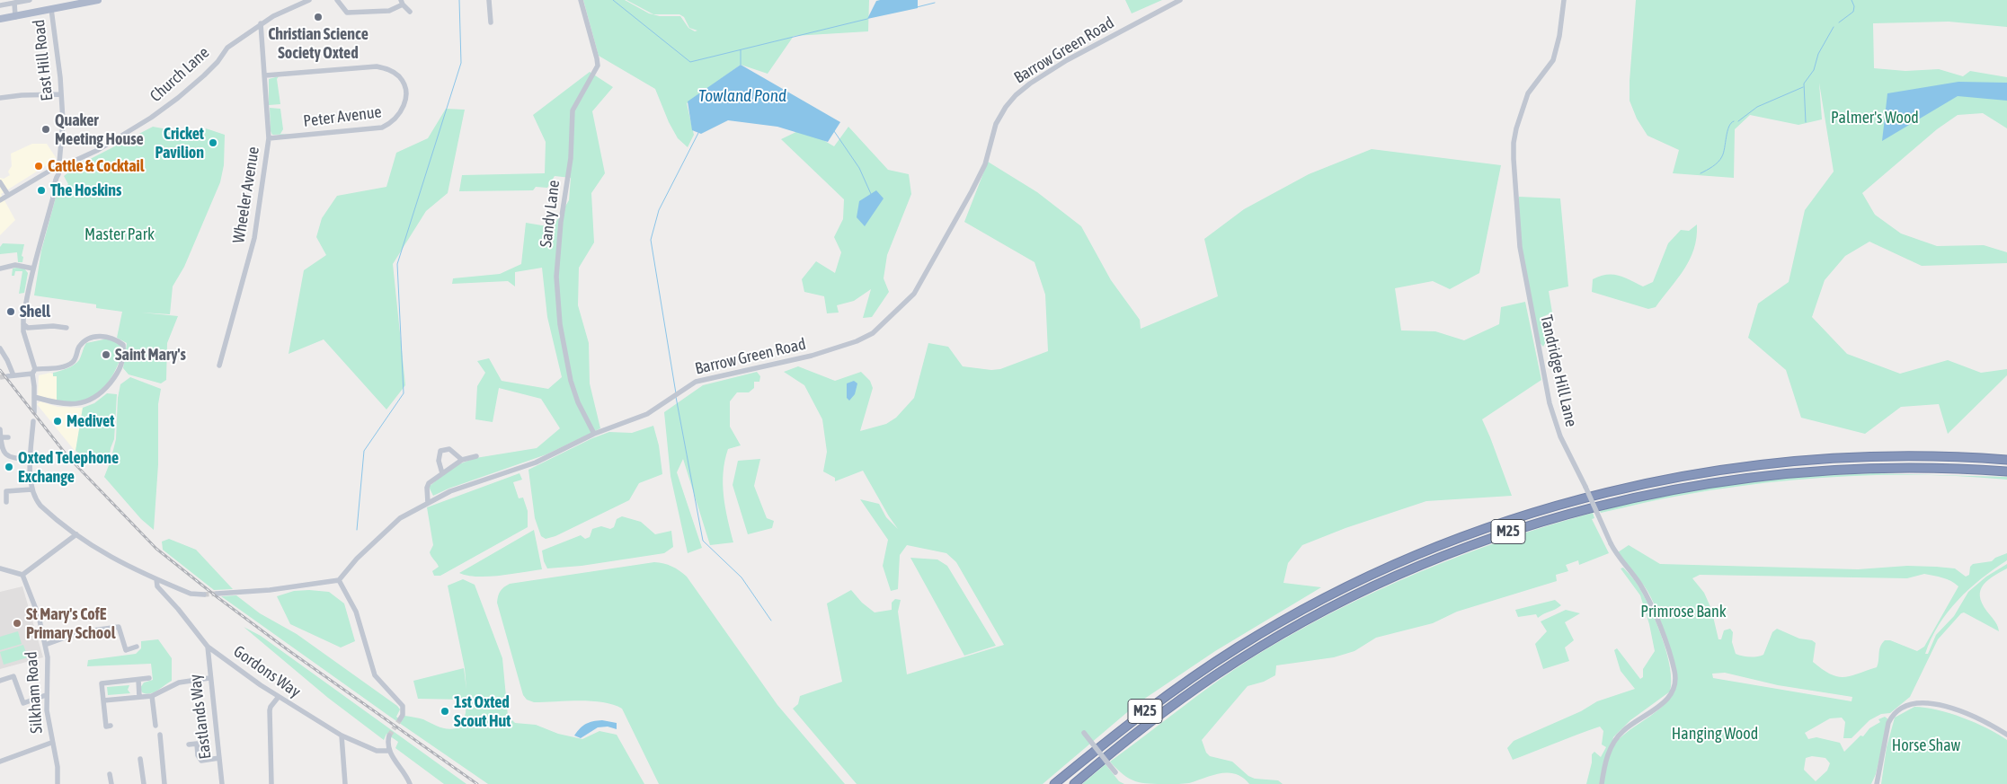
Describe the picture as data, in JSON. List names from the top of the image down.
{
  "streets": {
    "highway": ["M25"],
    "street": [
      "Barrow Green Road",
      "East Hill Road",
      "Church Lane",
      "Peter Avenue",
      "Wheeler Avenue",
      "Sandy Lane",
      "Tandridge Hill Lane",
      "Gordons Way",
      "Silkham Road",
      "Eastlands Way"
    ]
  },
  "crossings": [
    ["Barrow Green Road", "Sandy Lane"],
    ["East Hill Road", "Church Lane"],
    ["Church Lane", "Wheeler Avenue"],
    ["Peter Avenue", "Wheeler Avenue"],
    ["Gordons Way", "Eastlands Way"]
  ],
  "water": ["Towland Pond"],
  "parks": [
    "Palmer's Wood",
    "Master Park",
    "Primrose Bank",
    "Hanging Wood",
    "Horse Shaw"
  ],
  "places": [
    "Christian Science Society Oxted",
    "Quaker Meeting House",
    "Cricket Pavilion",
    "Cattle & Cocktail",
    "The Hoskins",
    "Shell",
    "Saint Mary's",
    "Medivet",
    "Oxted Telephone Exchange",
    "St Mary's CofE Primary School",
    "1st Oxted Scout Hut"
  ]
}
